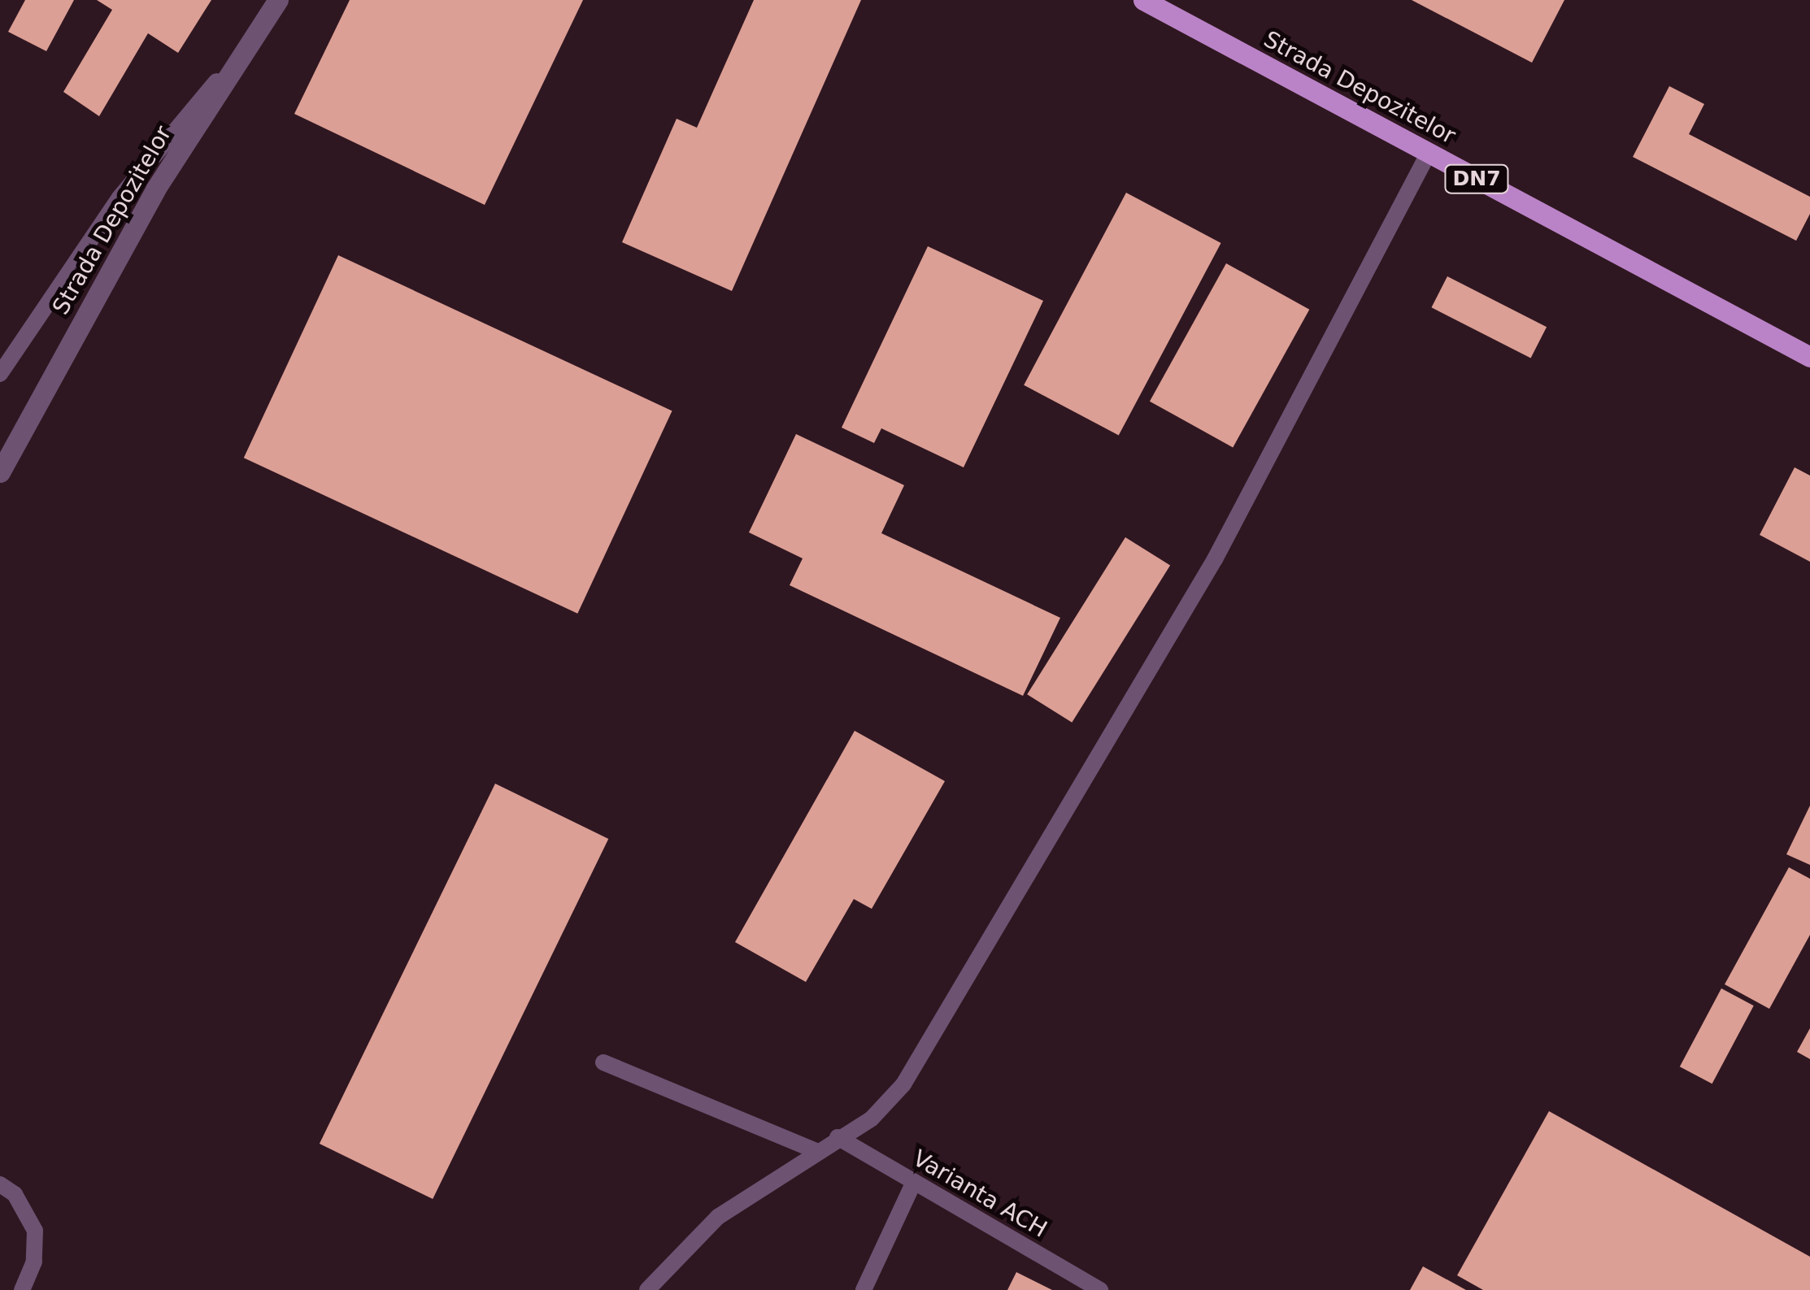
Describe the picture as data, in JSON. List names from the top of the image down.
{
  "streets": {
    "main road": ["Strada Depozitelor", "DN7"],
    "lane": ["Varianta ACH"]
  }
}
